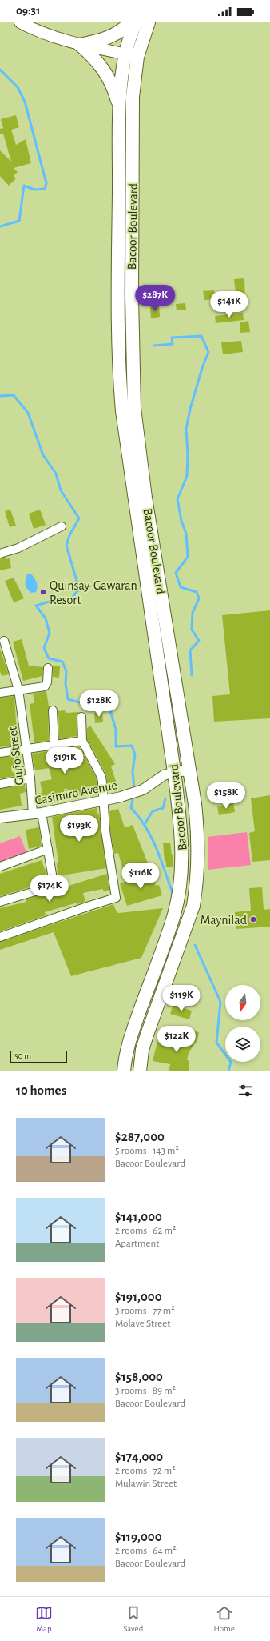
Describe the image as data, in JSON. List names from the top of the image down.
{
  "streets": {
    "main road": ["Bacoor Boulevard"],
    "street": ["Guijo Street", "Casimiro Avenue"]
  },
  "crossings": [
    ["Bacoor Boulevard", "Casimiro Avenue"],
    ["Guijo Street", "Casimiro Avenue"]
  ],
  "places": ["Quinsay-Gawaran Resort", "Maynilad"],
  "scale_bar": "50 m",
  "north": "bottom",
  "page": {
    "status": "09:31",
    "price": [
      "$287K",
      "$141K",
      "$128K",
      "$191K",
      "$158K",
      "$193K",
      "$116K",
      "$174K",
      "$119K",
      "$122K"
    ],
    "scale": "50 m",
    "heading": "10 homes",
    "list": [
      {
        "name": "$287,000",
        "note": "5 rooms · 143 m² · Bacoor Boulevard"
      },
      {
        "name": "$141,000",
        "note": "2 rooms · 62 m² · Apartment"
      },
      {
        "name": "$191,000",
        "note": "3 rooms · 77 m² · Molave Street"
      },
      {
        "name": "$158,000",
        "note": "3 rooms · 89 m² · Bacoor Boulevard"
      },
      {
        "name": "$174,000",
        "note": "2 rooms · 72 m² · Mulawin Street"
      },
      {
        "name": "$119,000",
        "note": "2 rooms · 64 m² · Bacoor Boulevard"
      }
    ],
    "tabs": ["Map", "Saved", "Home"]
  }
}
